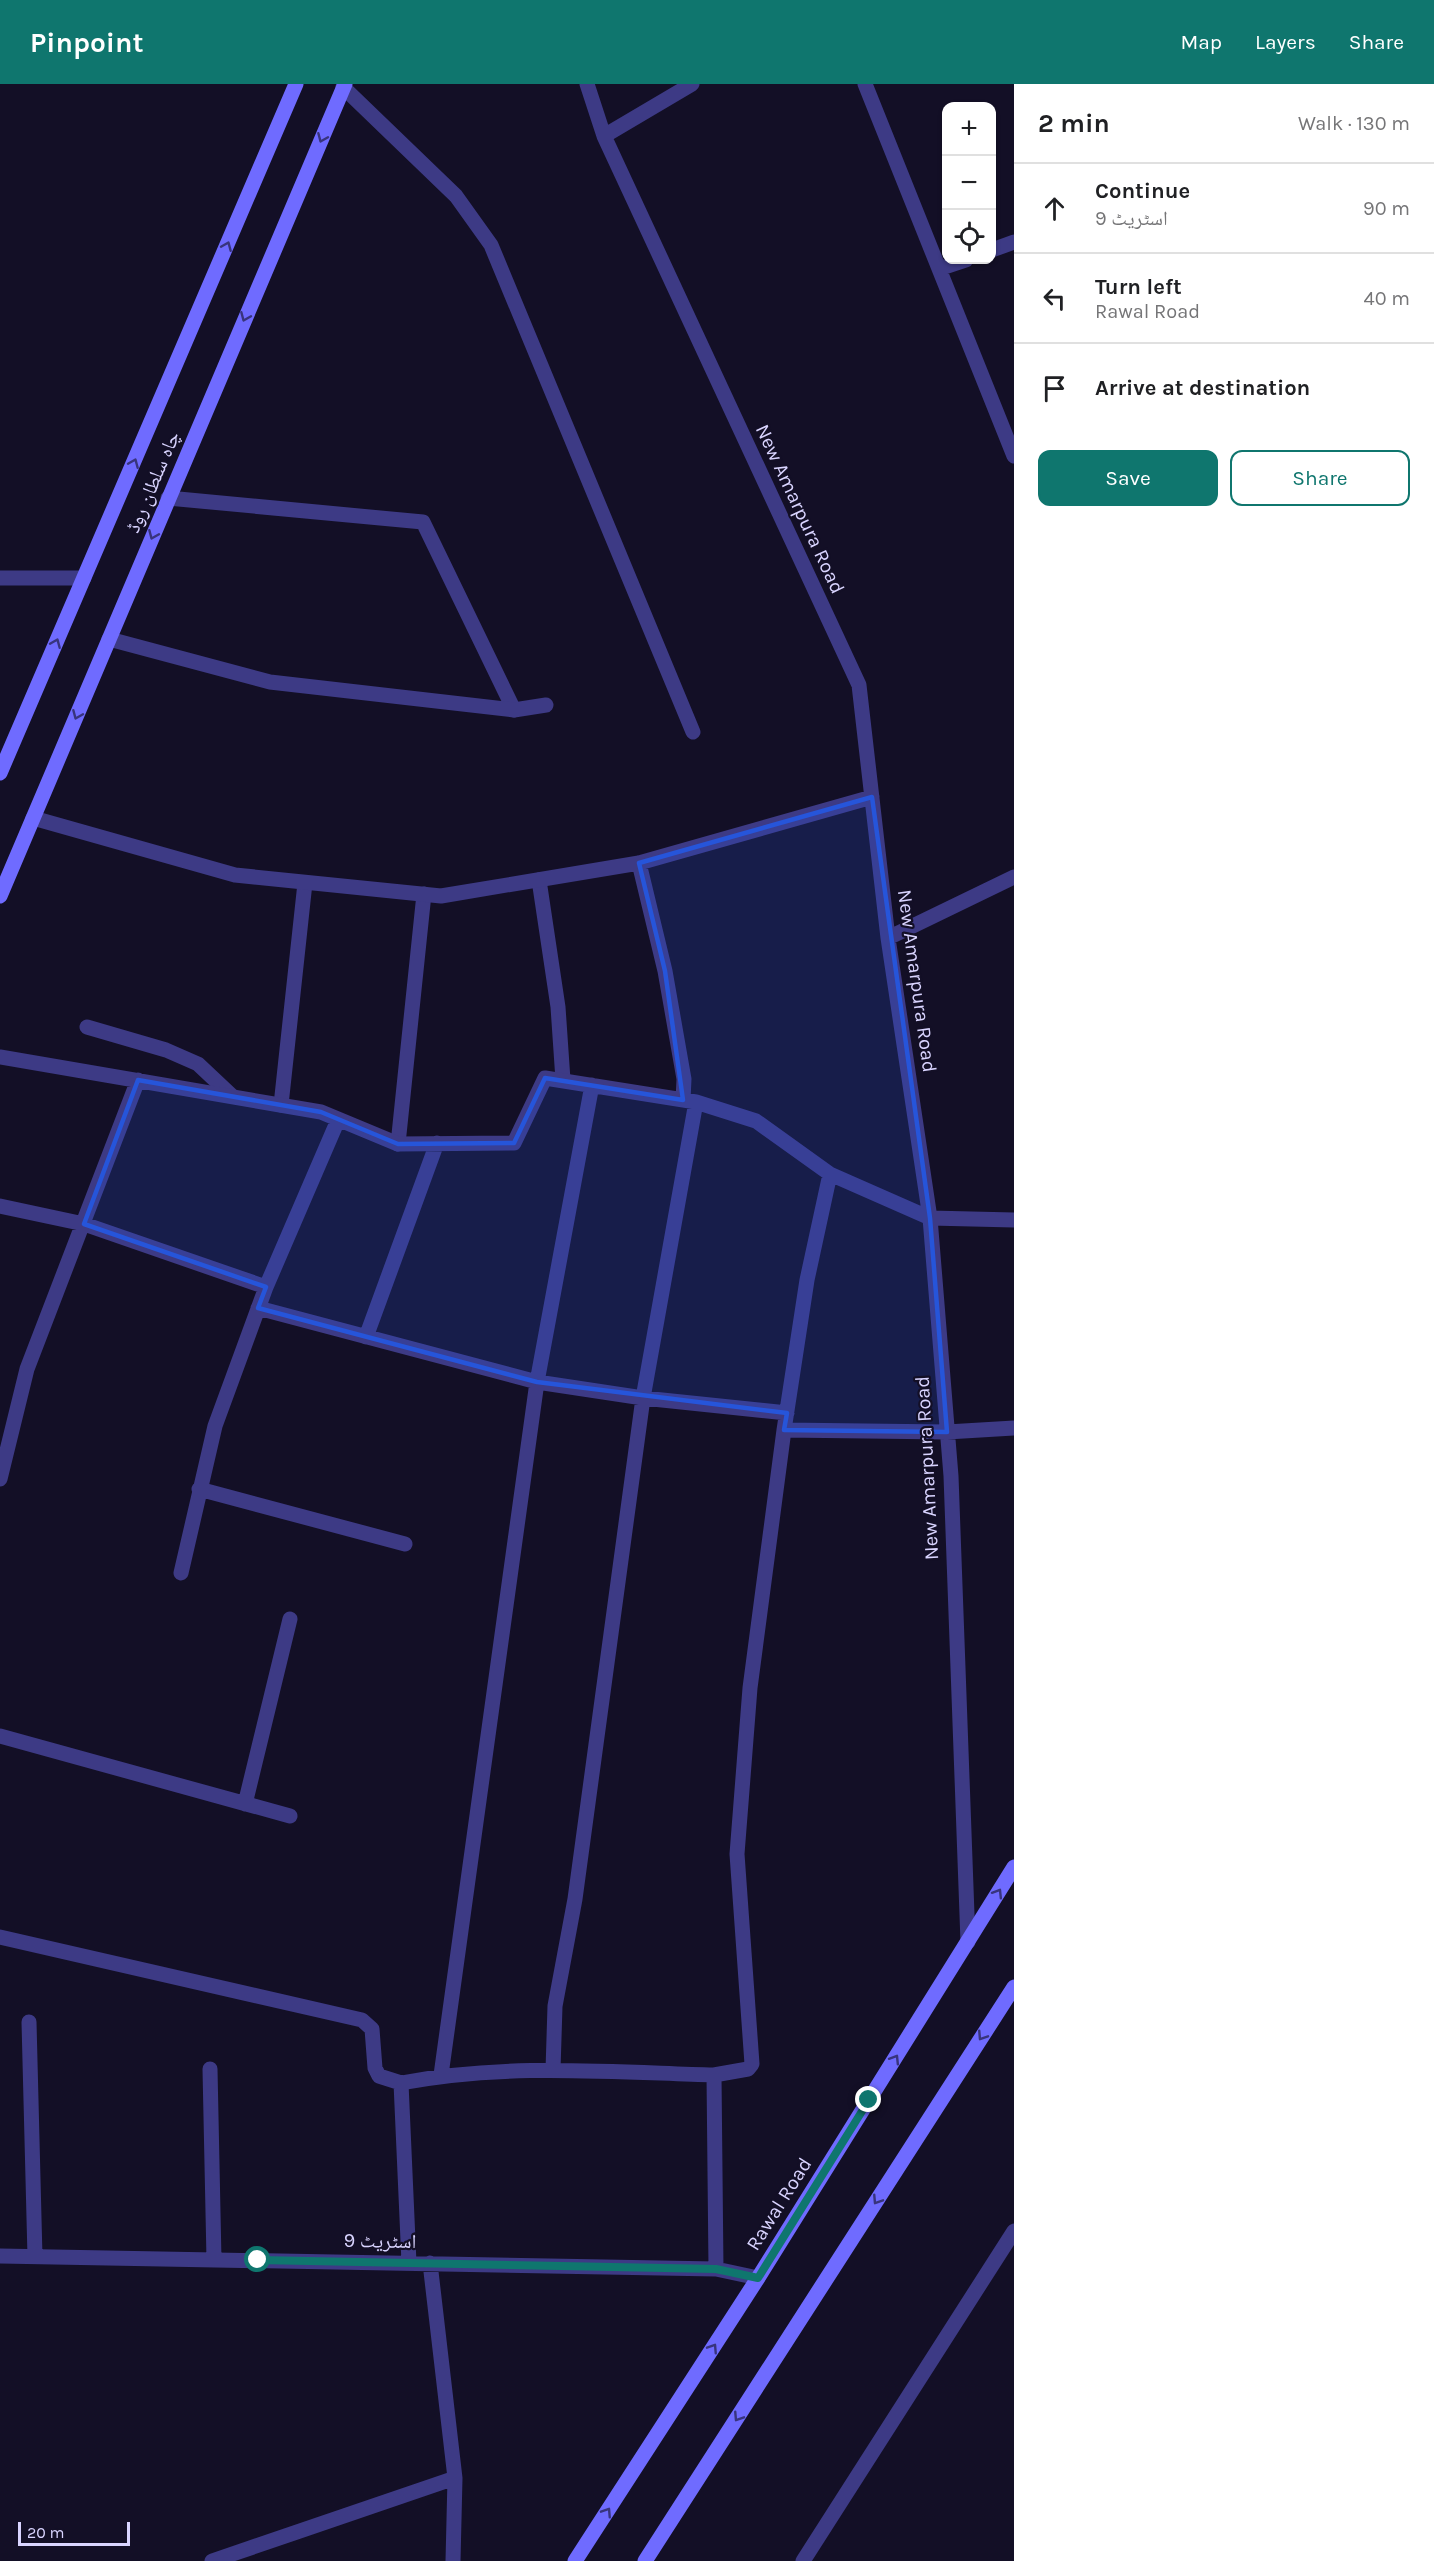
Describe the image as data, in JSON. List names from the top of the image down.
{
  "streets": {
    "main road": ["چاہ سلطان روڈ", "Rawal Road"],
    "street": ["New Amarpura Road", "اسٹریٹ 9"]
  },
  "crossings": [
    ["New Amarpura Road", "Rawal Road"],
    ["Rawal Road", "اسٹریٹ 9"]
  ],
  "scale_bar": "20 m",
  "page": {
    "header": "Pinpoint",
    "nav": ["Map", "Layers", "Share"],
    "heading": ["2 min", "Walk · 130 m"],
    "map_buttons": ["+", "−"],
    "list": [
      ["Continue", "اسٹریٹ 9", "90 m"],
      ["Turn left", "Rawal Road", "40 m"],
      "Arrive at destination"
    ],
    "buttons": ["Save", "Share"],
    "scale": "20 m"
  }
}
